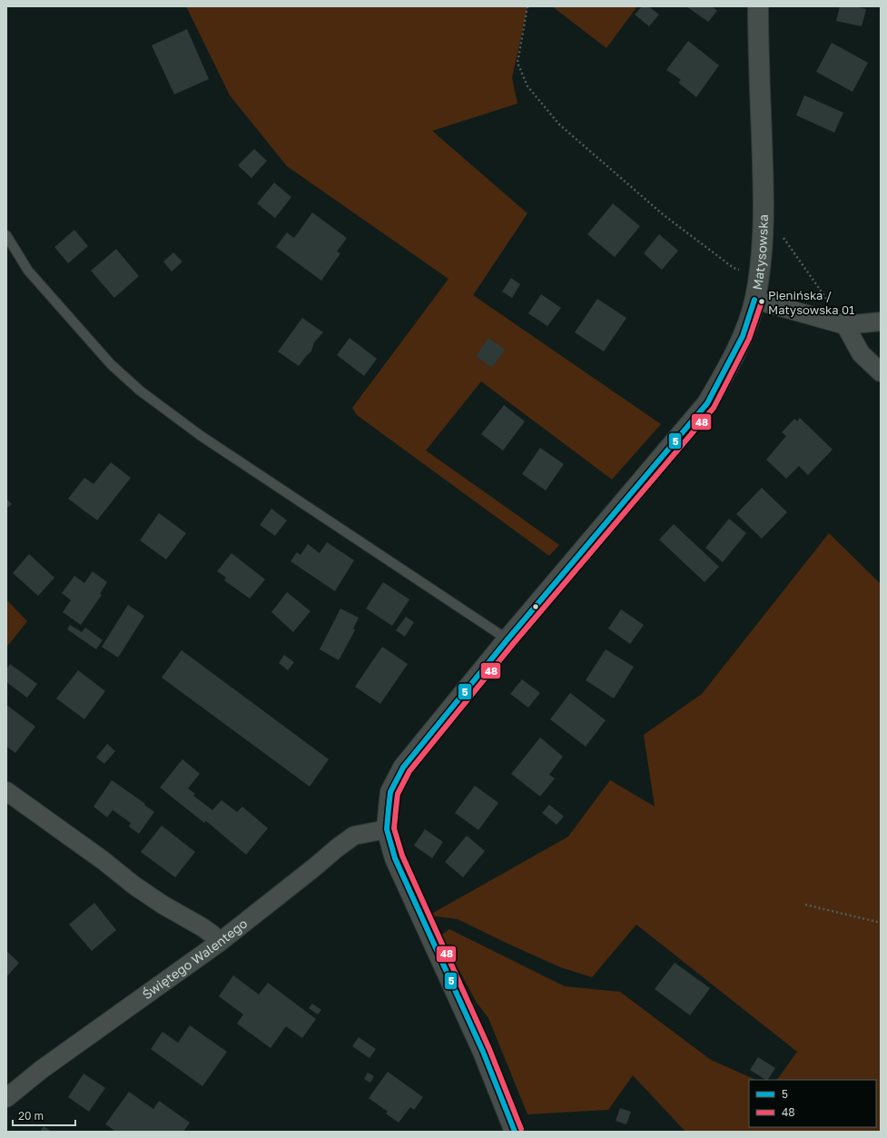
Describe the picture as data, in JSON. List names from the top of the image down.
{
  "streets": {
    "street": ["Matysowska", "Świętego Walentego"]
  },
  "crossings": [
    ["Matysowska", "Świętego Walentego"]
  ],
  "places": ["Pienińska / Matysowska 01"],
  "lines": ["transit line 5", "transit line 48"],
  "legend": ["5", "48"],
  "scale_bar": "20 m"
}
